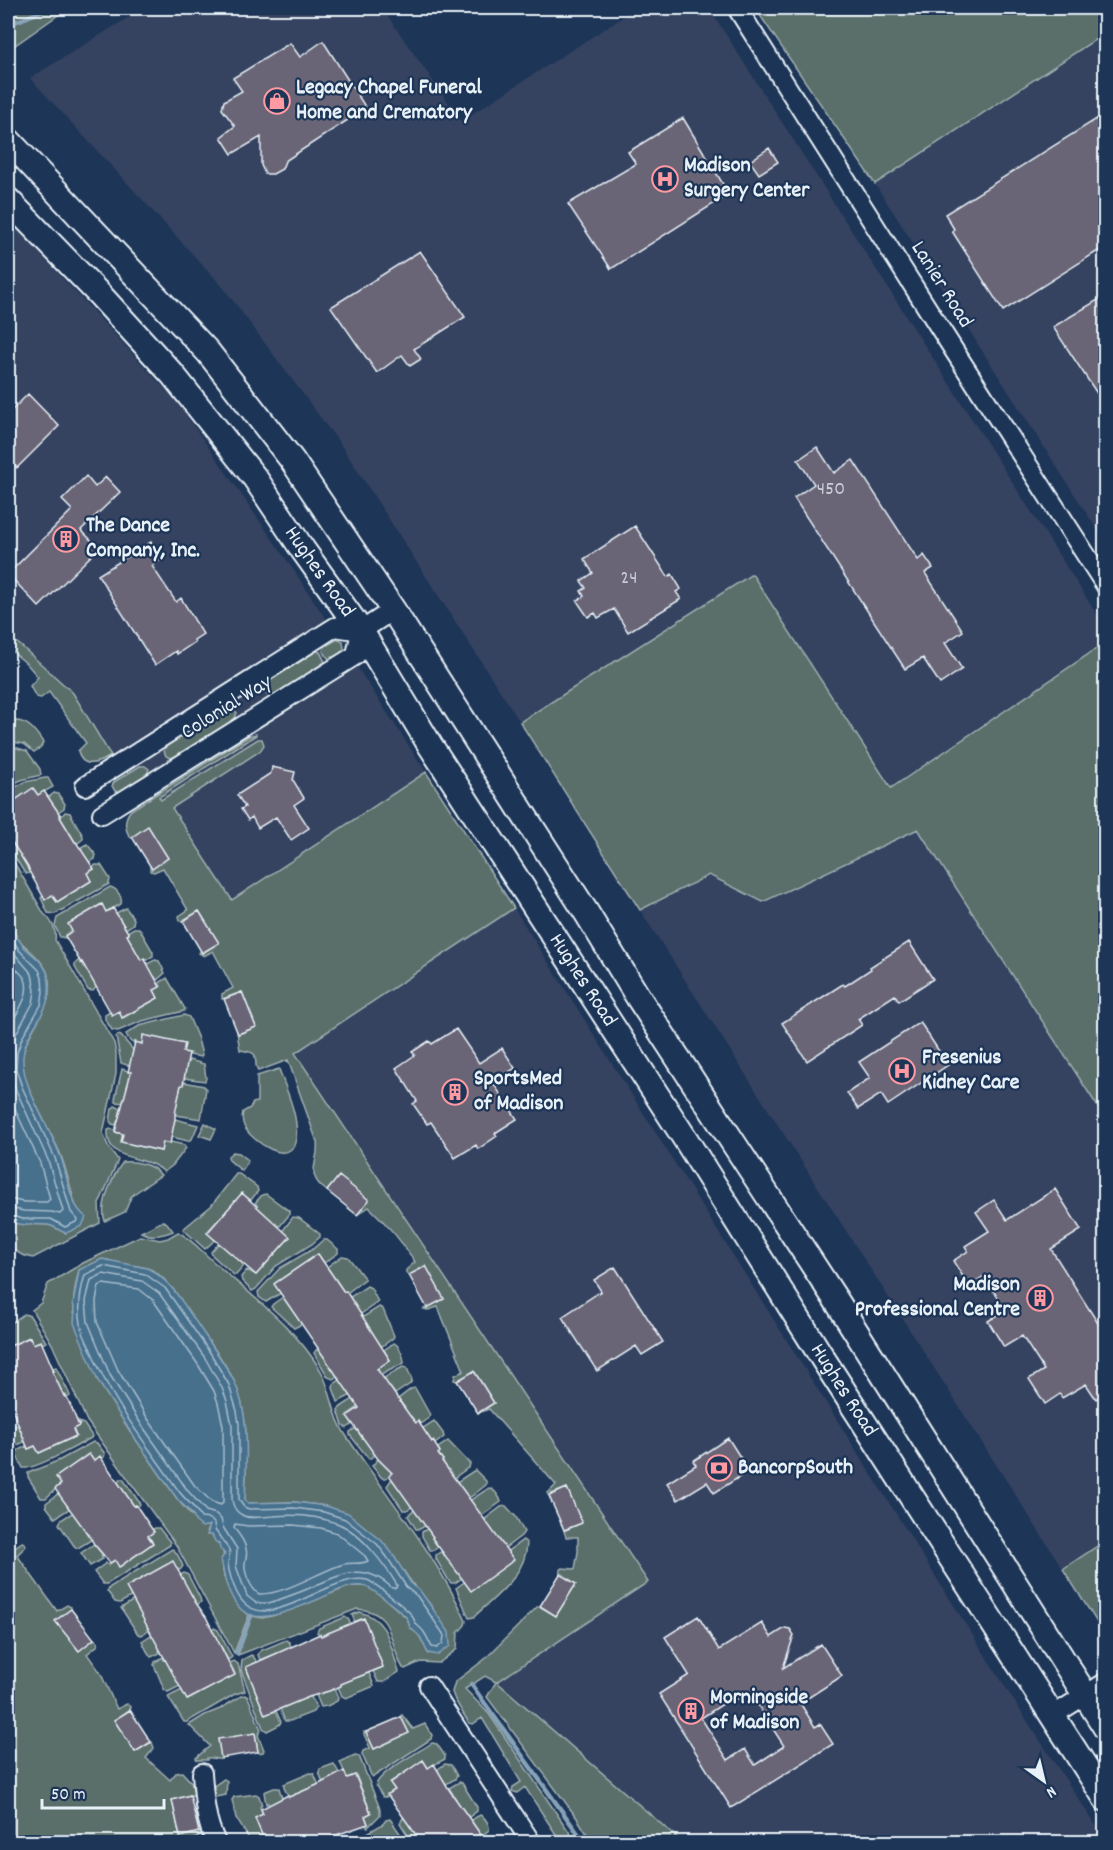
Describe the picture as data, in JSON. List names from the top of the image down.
{
  "streets": {
    "main road": ["Hughes Road"],
    "street": ["Lanier Road", "Colonial Way"]
  },
  "crossings": [
    ["Hughes Road", "Colonial Way"]
  ],
  "places": {
    "shop": ["Legacy Chapel Funeral Home and Crematory"],
    "hospital": ["Madison Surgery Center", "Fresenius Kidney Care"],
    "building": [
      "The Dance Company, Inc.",
      "SportsMed of Madison",
      "Madison Professional Centre",
      "Morningside of Madison"
    ],
    "bank": ["BancorpSouth"]
  },
  "house_numbers": ["450", "24"],
  "scale_bar": "50 m",
  "north": "bottom right"
}
